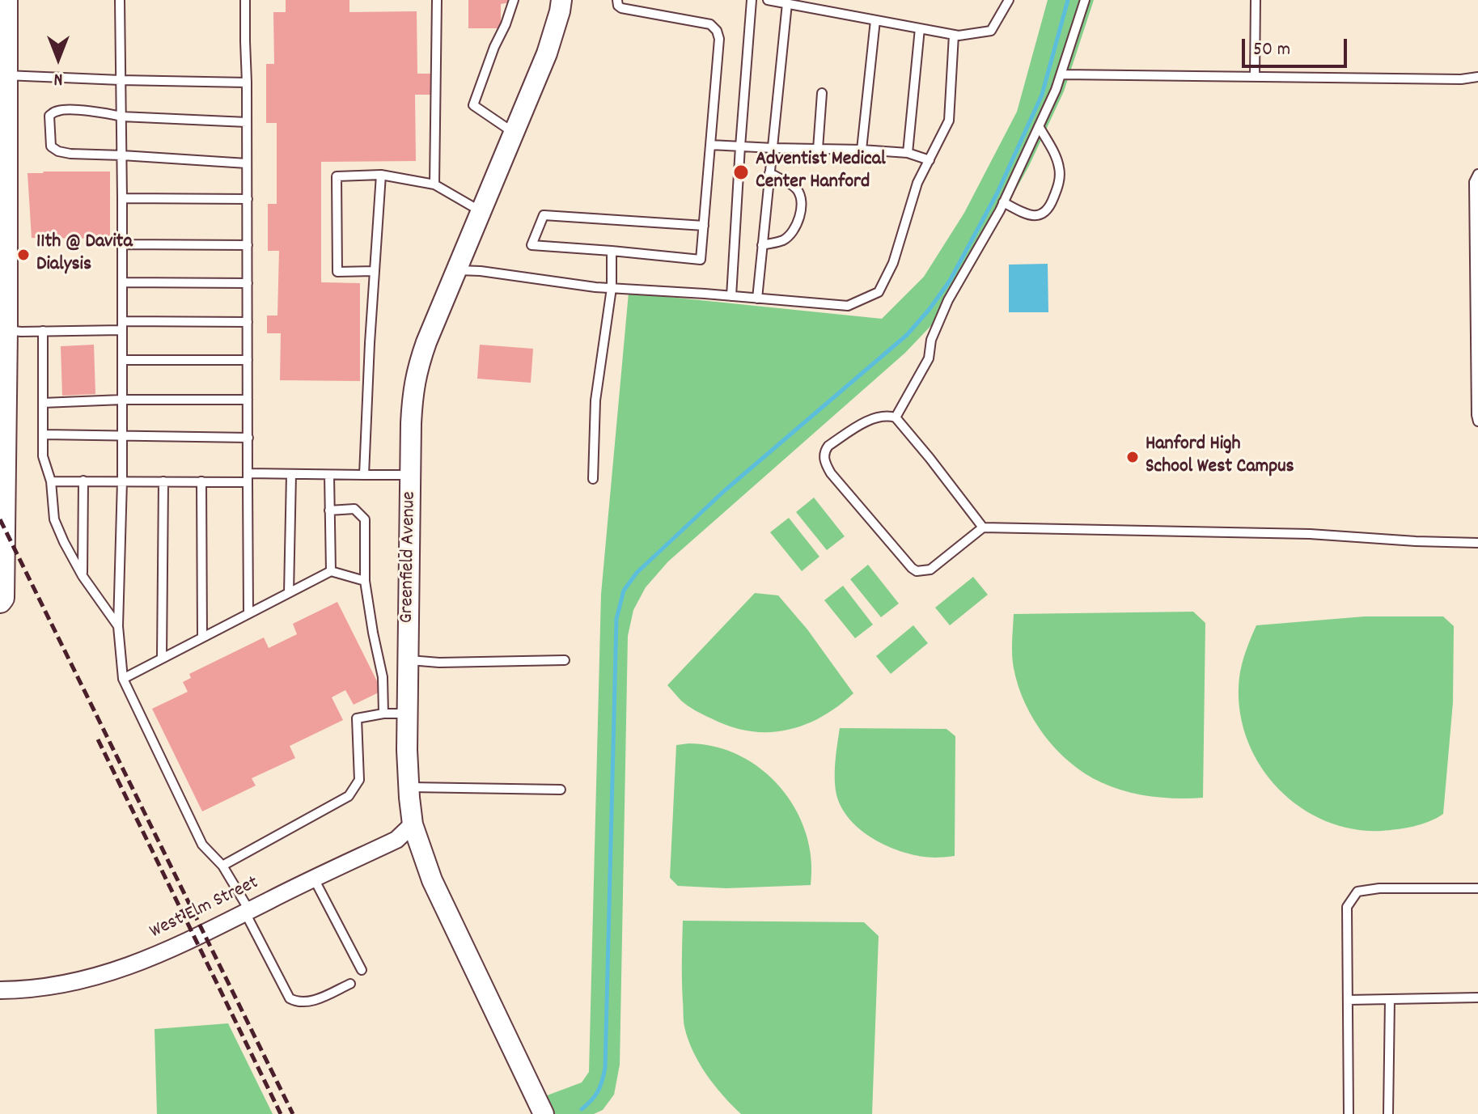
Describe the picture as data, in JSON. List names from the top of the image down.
{
  "streets": {
    "street": ["Greenfield Avenue", "West Elm Street"]
  },
  "crossings": [
    ["Greenfield Avenue", "West Elm Street"]
  ],
  "places": ["Adventist Medical Center Hanford", "11th @ Davita Dialysis", "Hanford High School West Campus"],
  "scale_bar": "50 m",
  "north": "bottom"
}
